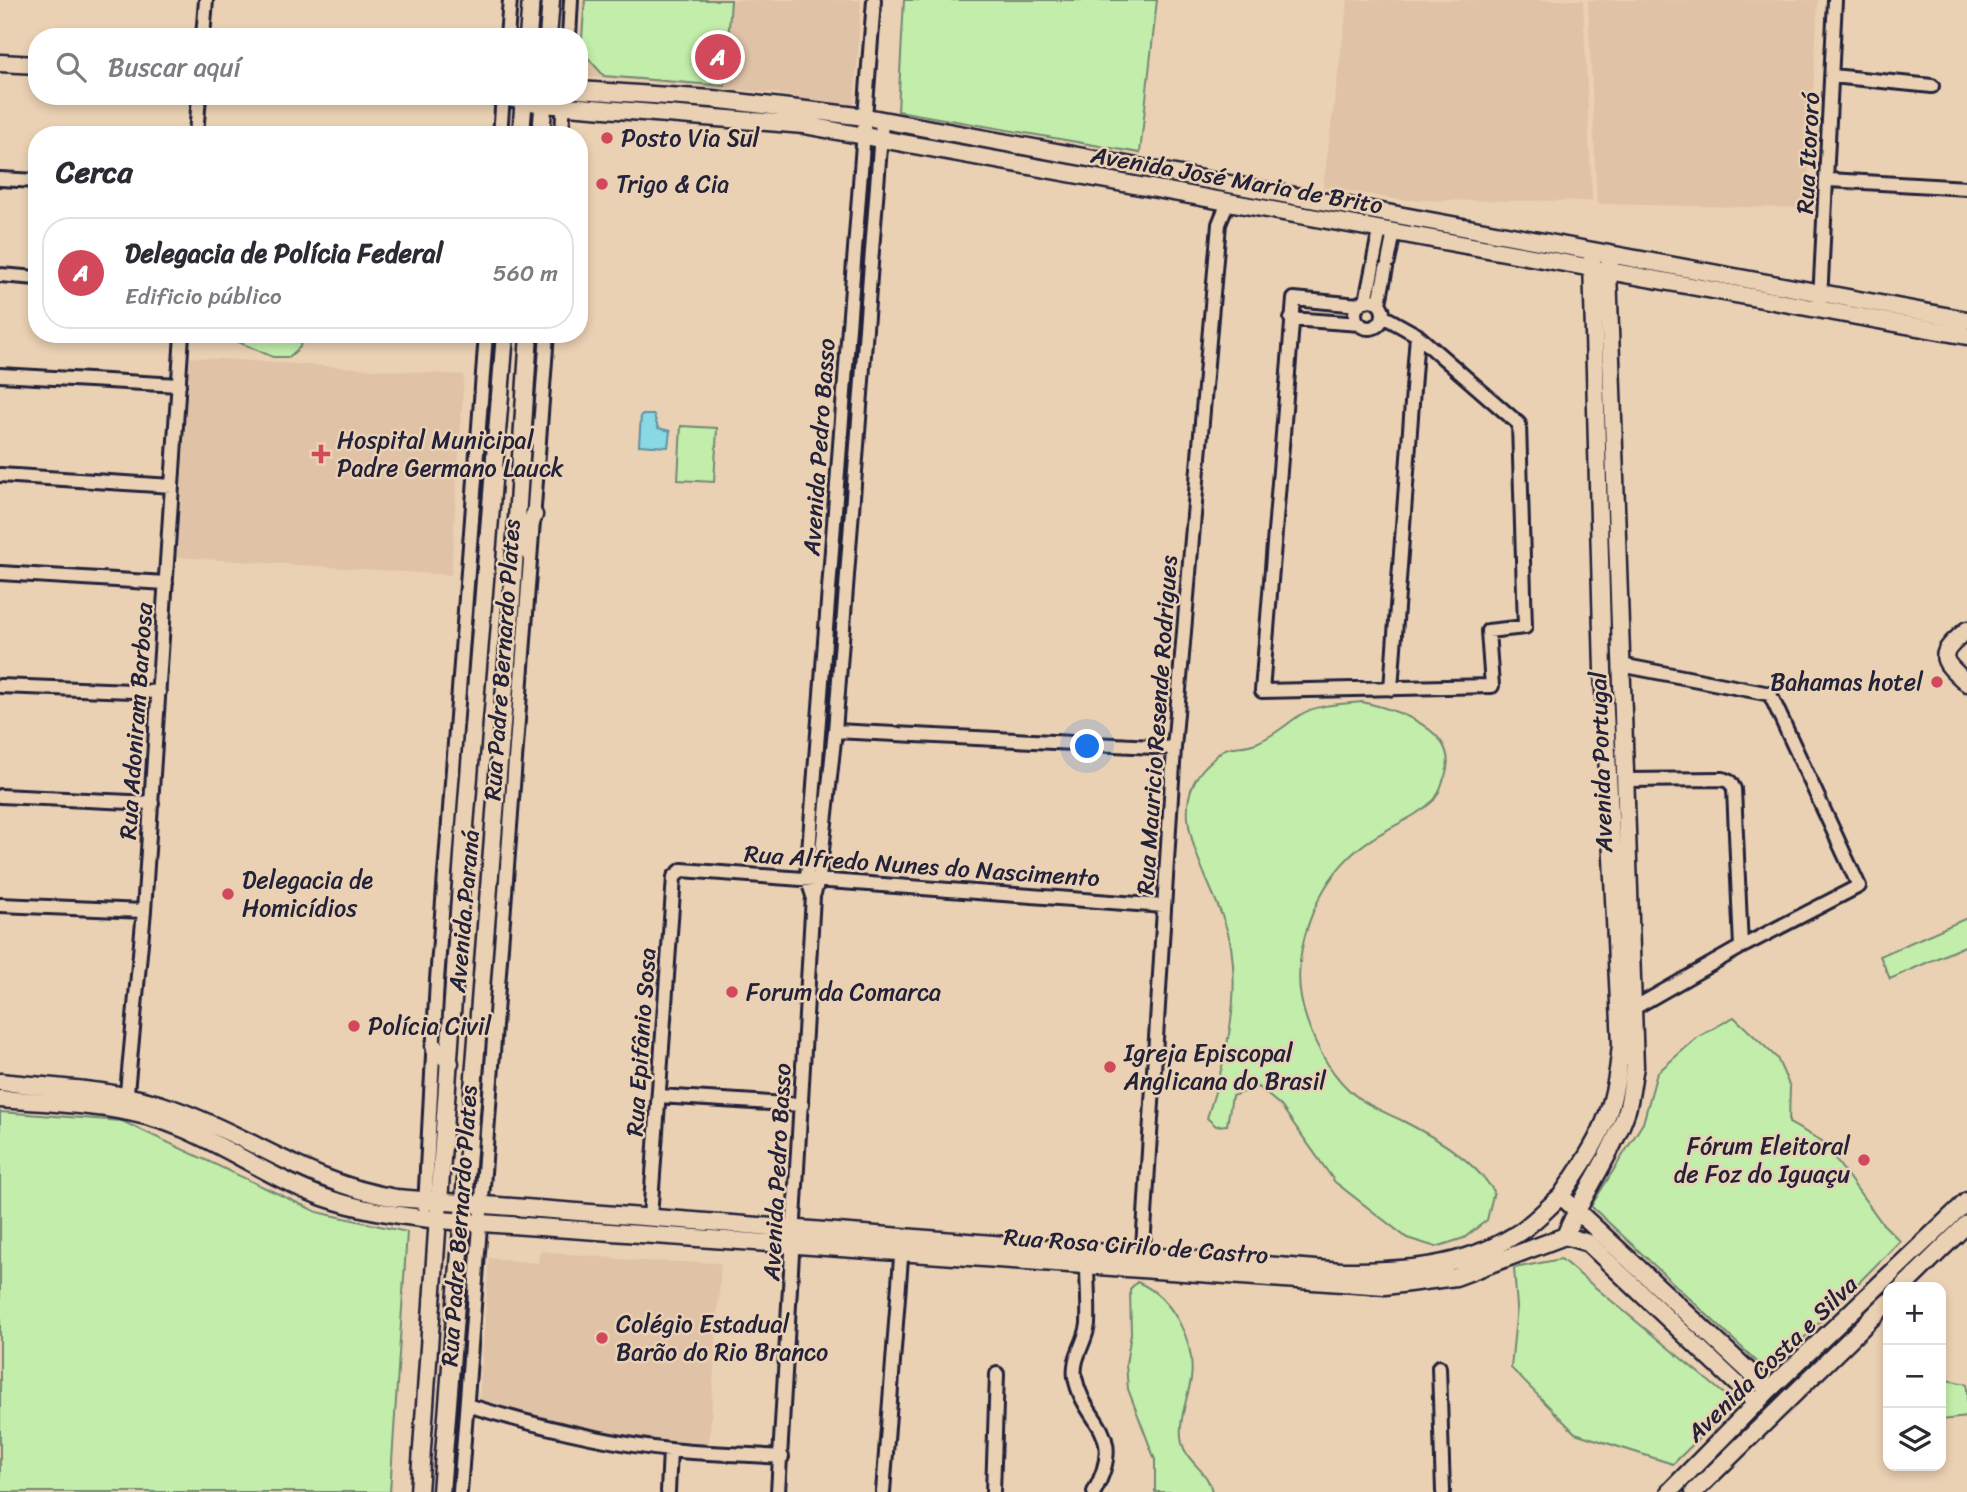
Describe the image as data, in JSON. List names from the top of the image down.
{
  "streets": {
    "main road": [
      "Avenida José Maria de Brito",
      "Avenida Portugal",
      "Avenida Paraná",
      "Rua Rosa Cirilo de Castro",
      "Avenida Costa e Silva"
    ],
    "street": [
      "Rua Itororó",
      "Avenida Pedro Basso",
      "Rua Padre Bernardo Plates",
      "Rua Adoniram Barbosa",
      "Rua Mauricio Resende Rodrigues",
      "Rua Alfredo Nunes do Nascimento",
      "Rua Epifânio Sosa"
    ]
  },
  "crossings": [
    ["Rua Itororó", "Avenida José Maria de Brito"],
    ["Avenida José Maria de Brito", "Avenida Pedro Basso"],
    ["Avenida José Maria de Brito", "Rua Mauricio Resende Rodrigues"],
    ["Avenida José Maria de Brito", "Avenida Portugal"],
    ["Avenida Pedro Basso", "Rua Alfredo Nunes do Nascimento"],
    ["Rua Mauricio Resende Rodrigues", "Rua Alfredo Nunes do Nascimento"],
    ["Rua Mauricio Resende Rodrigues", "Rua Rosa Cirilo de Castro"],
    ["Rua Alfredo Nunes do Nascimento", "Rua Epifânio Sosa"]
  ],
  "places": {
    "other": [
      "Posto Via Sul",
      "Trigo & Cia",
      "Bahamas hotel",
      "Delegacia de Homicídios",
      "Forum da Comarca",
      "Polícia Civil",
      "Igreja Episcopal Anglicana do Brasil",
      "Fórum Eleitoral de Foz do Iguaçu",
      "Colégio Estadual Barão do Rio Branco"
    ],
    "health": ["Hospital Municipal Padre Germano Lauck"]
  },
  "page": {
    "search": "Buscar aquí",
    "pins": "A",
    "heading": "Cerca",
    "list": [
      {
        "mark": "A",
        "name": "Delegacia de Polícia Federal",
        "note": "Edificio público",
        "value": "560 m"
      }
    ],
    "map_buttons": ["+", "−"]
  }
}
